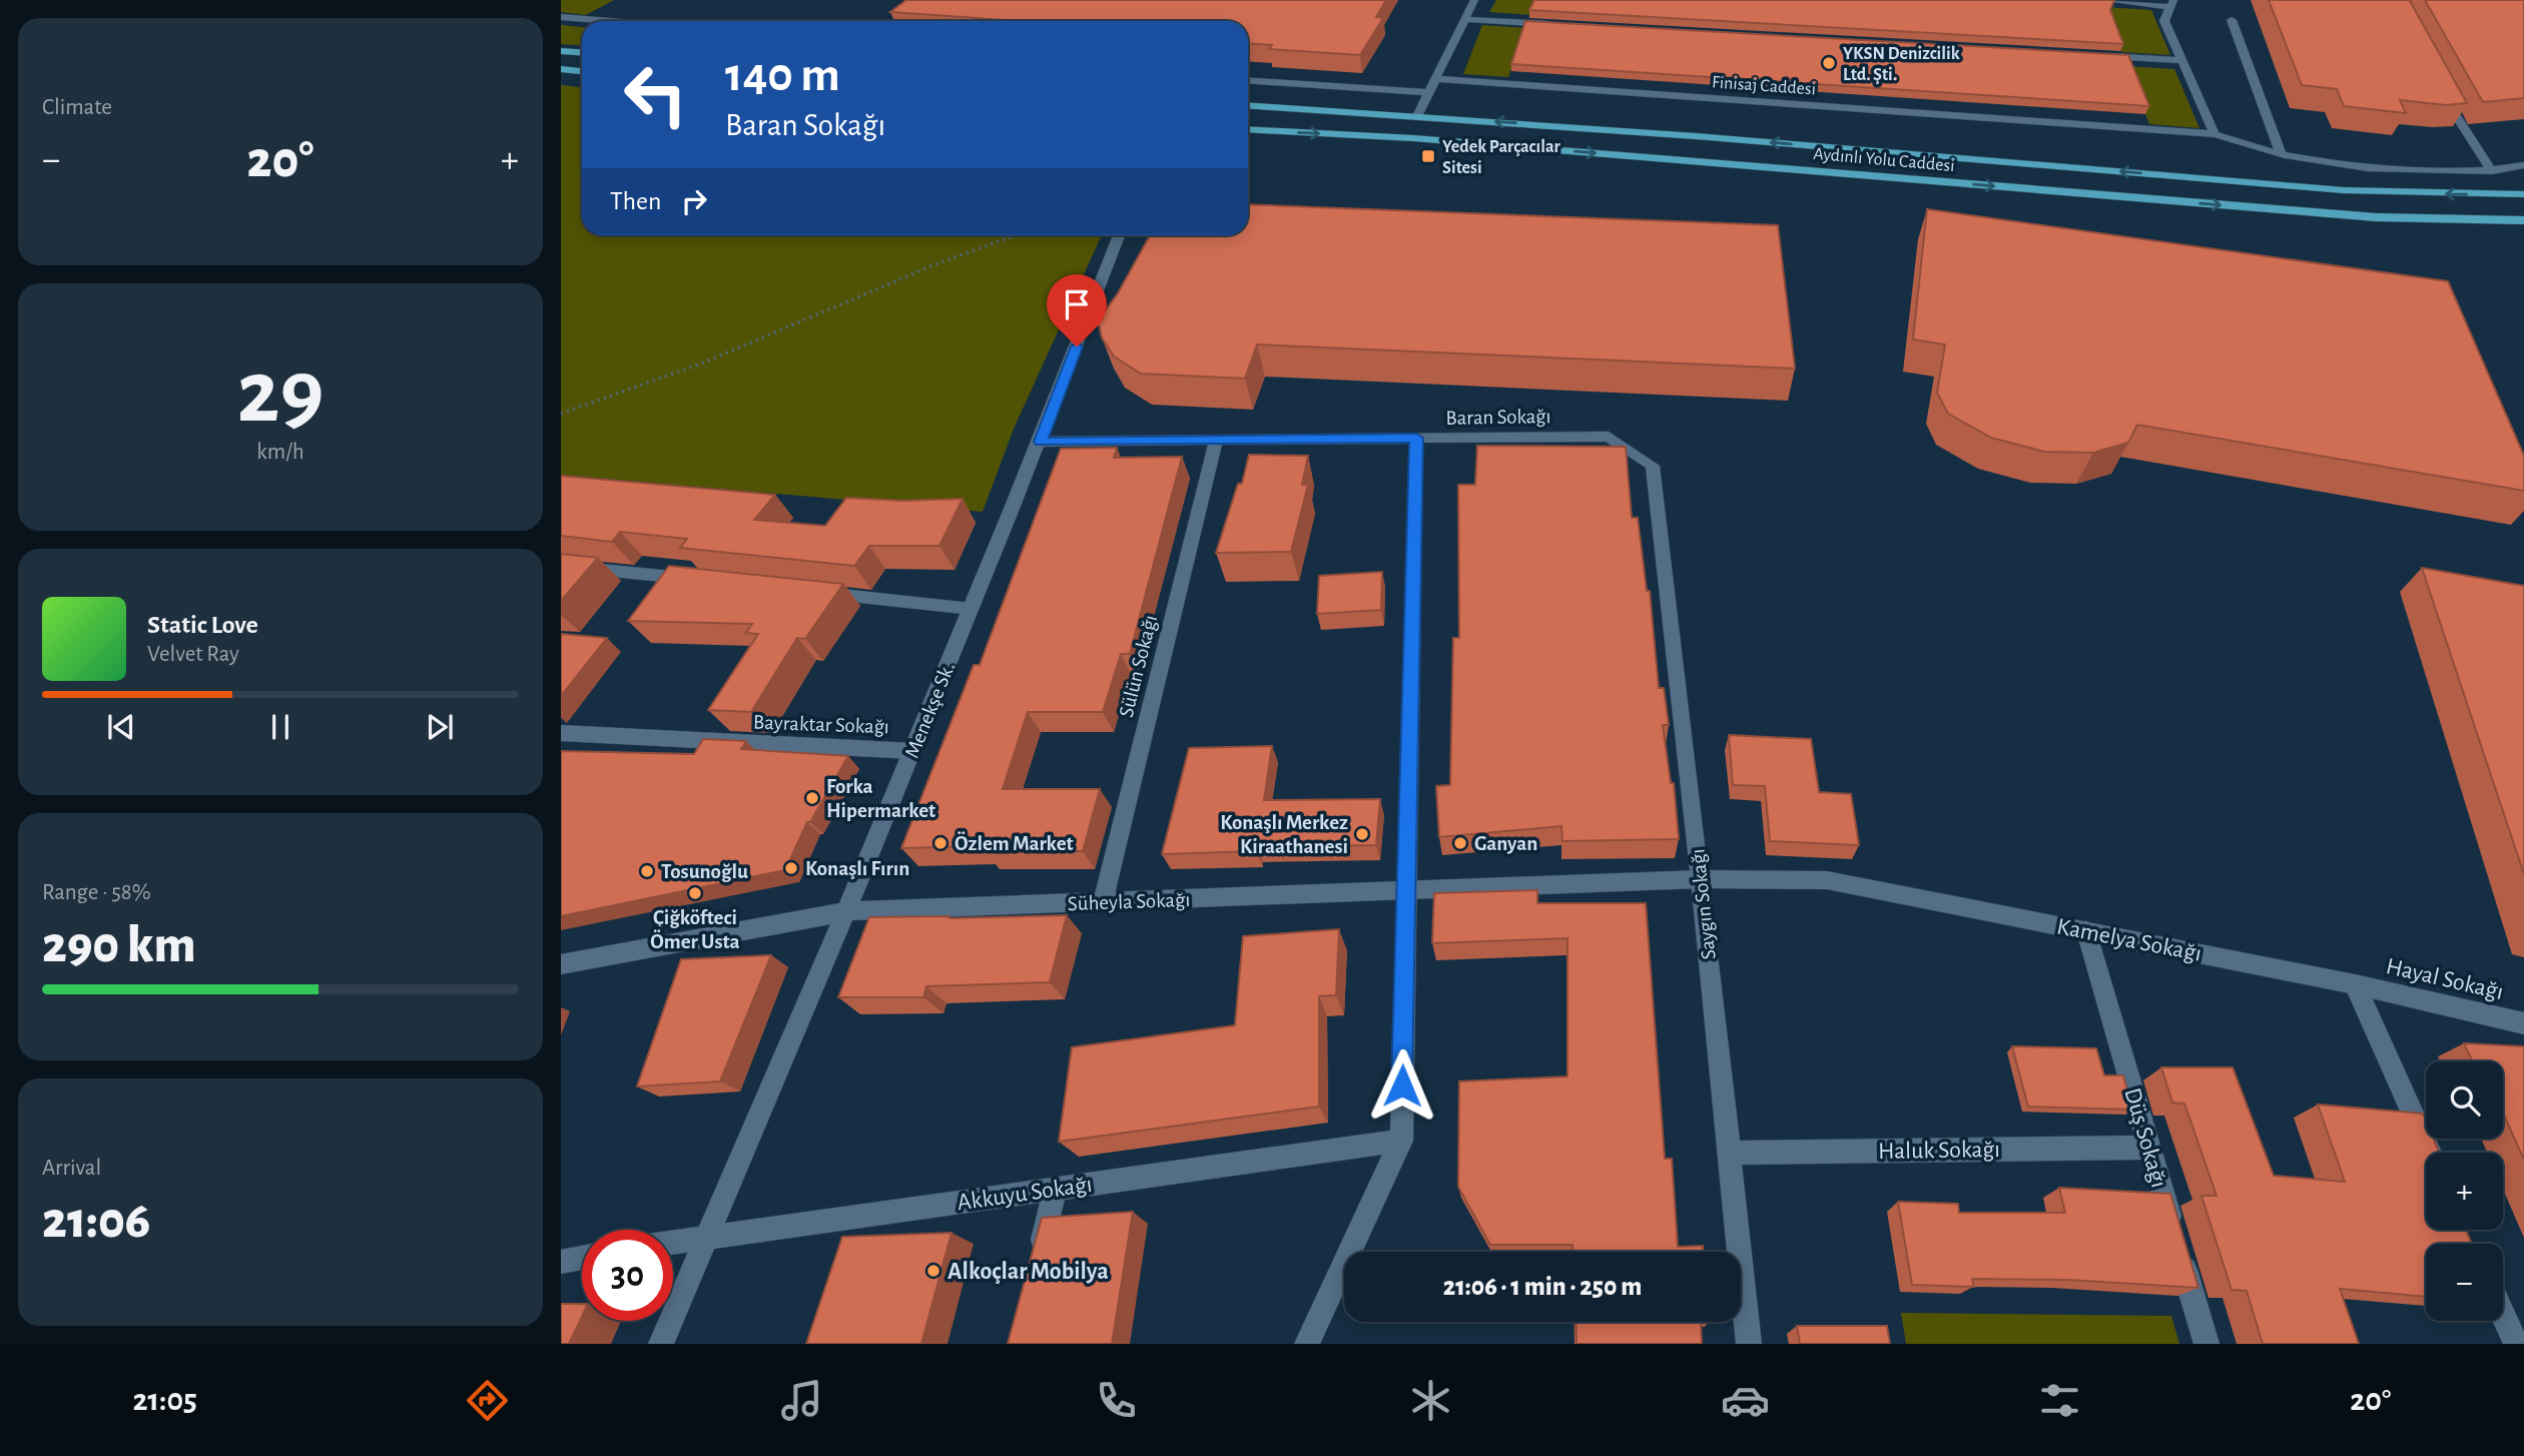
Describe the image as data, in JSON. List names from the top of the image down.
{
  "streets": {
    "main road": ["Aydınlı Yolu Caddesi"],
    "street": [
      "Finisaj Caddesi",
      "Baran Sokağı",
      "Sülün Sokağı",
      "Menekşe Sk.",
      "Bayraktar Sokağı",
      "Süheyla Sokağı",
      "Saygın Sokağı",
      "Kamelya Sokağı",
      "Hayal Sokağı",
      "Düş Sokağı",
      "Haluk Sokağı",
      "Akkuyu Sokağı"
    ]
  },
  "crossings": [
    ["Baran Sokağı", "Sülün Sokağı"],
    ["Baran Sokağı", "Menekşe Sk."],
    ["Baran Sokağı", "Saygın Sokağı"],
    ["Sülün Sokağı", "Süheyla Sokağı"],
    ["Menekşe Sk.", "Bayraktar Sokağı"],
    ["Menekşe Sk.", "Süheyla Sokağı"],
    ["Menekşe Sk.", "Akkuyu Sokağı"],
    ["Süheyla Sokağı", "Saygın Sokağı"],
    ["Süheyla Sokağı", "Kamelya Sokağı"],
    ["Saygın Sokağı", "Kamelya Sokağı"],
    ["Saygın Sokağı", "Haluk Sokağı"],
    ["Kamelya Sokağı", "Hayal Sokağı"],
    ["Kamelya Sokağı", "Düş Sokağı"],
    ["Düş Sokağı", "Haluk Sokağı"]
  ],
  "places": {
    "other": [
      "YKSN Denizcilik Ltd. Şti.",
      "Forka Hipermarket",
      "Konaşlı Merkez Kiraathanesi",
      "Özlem Market",
      "Ganyan",
      "Konaşlı Fırın",
      "Tosunoğlu",
      "Çiğköfteci Ömer Usta",
      "Alkoçlar Mobilya"
    ],
    "transit": ["Yedek Parçacılar Sitesi"]
  },
  "page": {
    "tile": [
      "Climate",
      ["29", "km/h"],
      ["Range · 58%", "290 km"],
      ["Arrival", "21:06"]
    ],
    "turn": ["140 m", "Baran Sokağı"],
    "heat": ["−", "20°", "+"],
    "then": "Then",
    "song": ["Static Love", "Velvet Ray"],
    "map_buttons": ["+", "−"],
    "limit": "30",
    "trip": "21:06 · 1 min · 250 m",
    "tabs": ["21:05", "20°"]
  }
}
